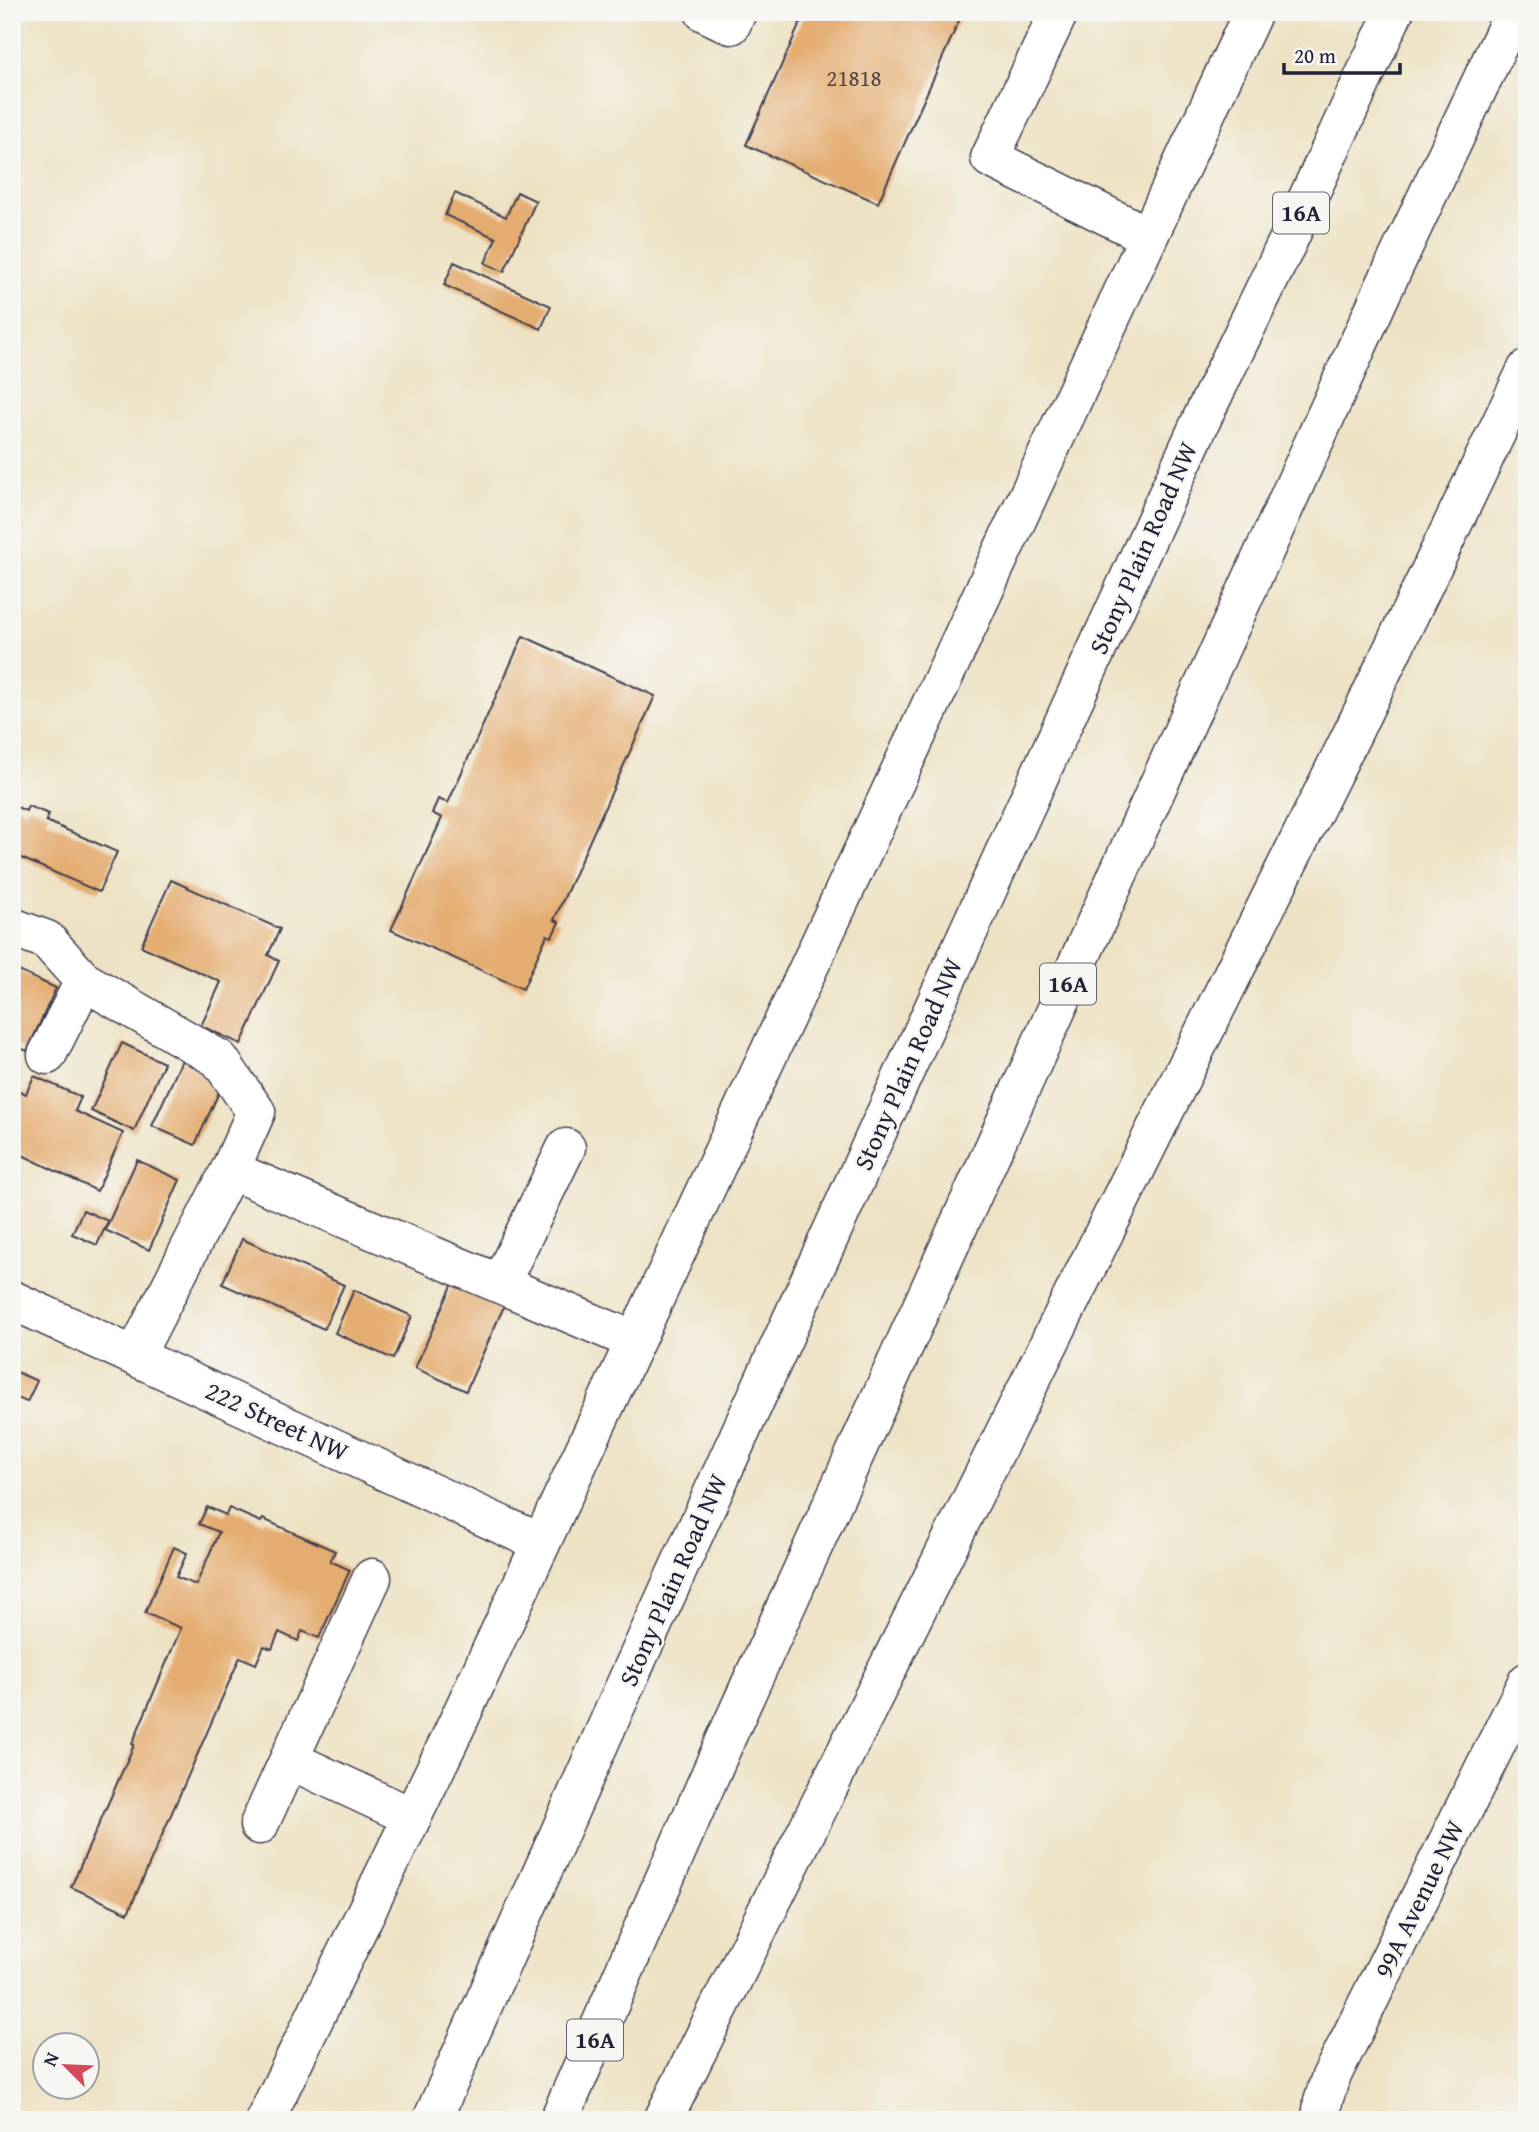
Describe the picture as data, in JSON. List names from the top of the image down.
{
  "streets": {
    "main road": [
      "16A",
      "Stony Plain Road NW",
      "222 Street NW",
      "99A Avenue NW"
    ]
  },
  "house_numbers": ["21818"],
  "scale_bar": "20 m",
  "north": "top left"
}
